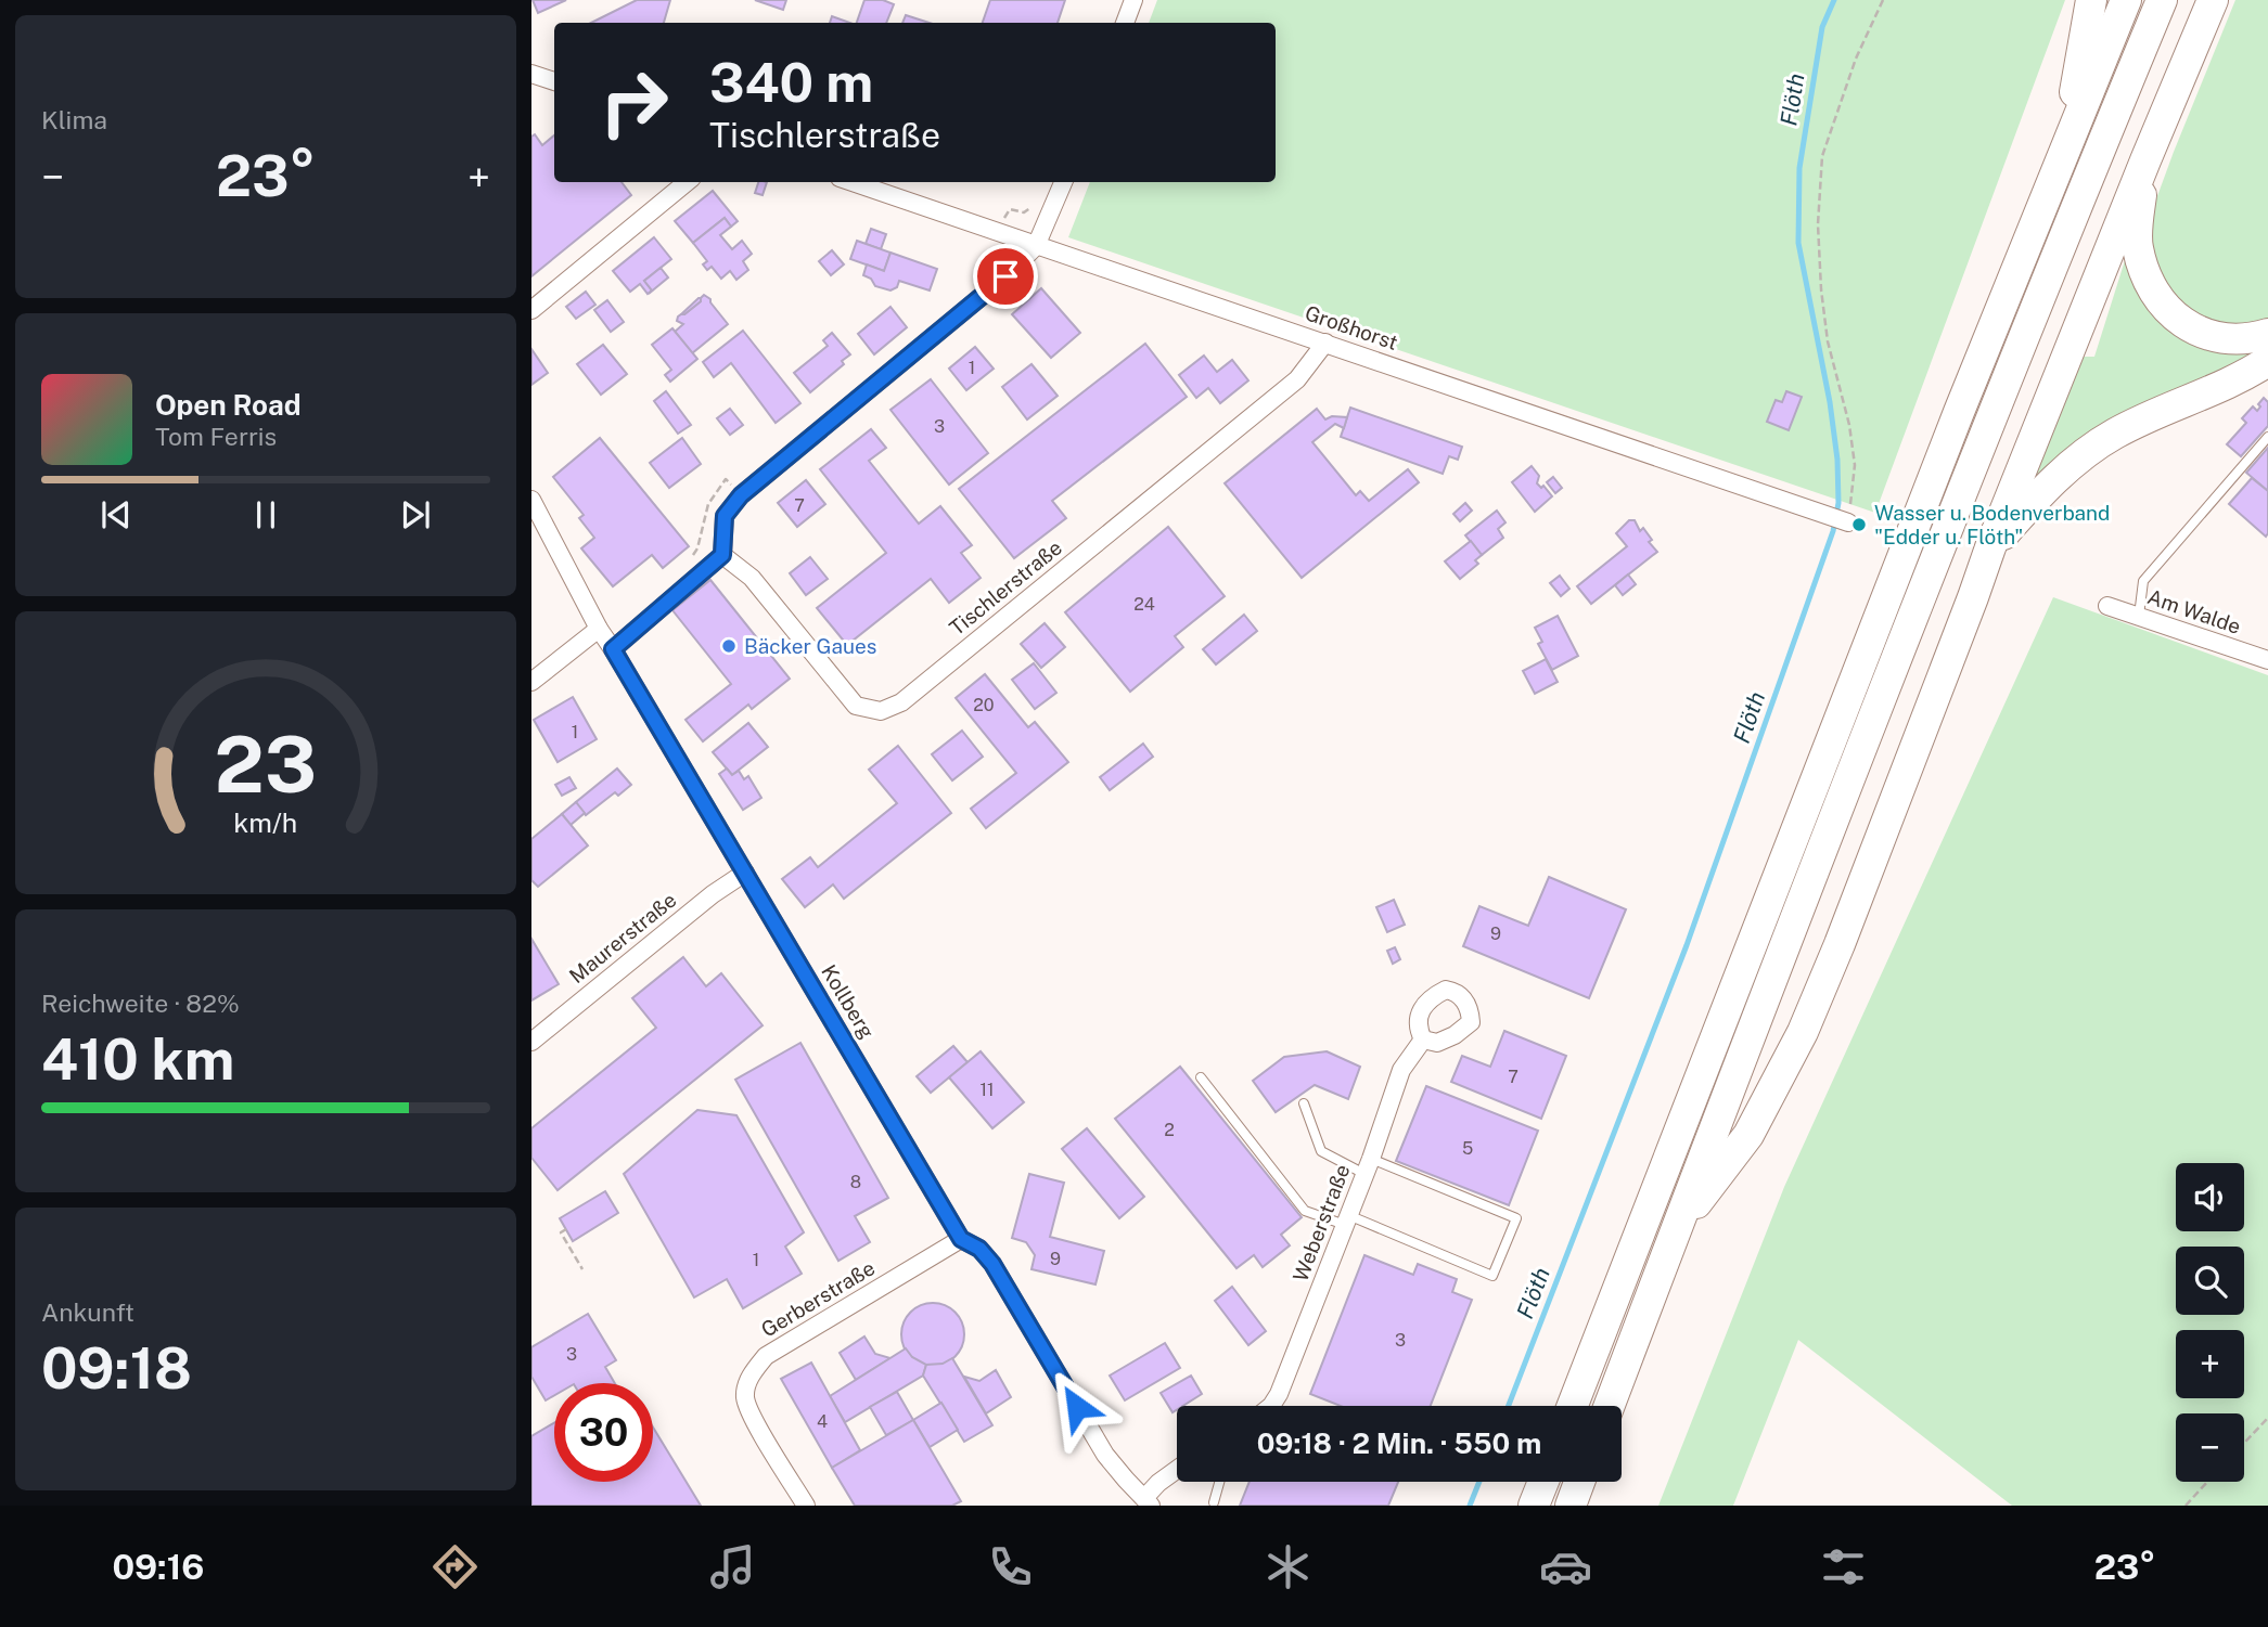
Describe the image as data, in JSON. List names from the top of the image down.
{
  "streets": {
    "street": [
      "Großhorst",
      "Tischlerstraße",
      "Am Walde",
      "Maurerstraße",
      "Kollberg",
      "Weberstraße",
      "Gerberstraße"
    ]
  },
  "crossings": [
    ["Großhorst", "Tischlerstraße"],
    ["Maurerstraße", "Kollberg"],
    ["Kollberg", "Gerberstraße"]
  ],
  "water": ["Flöth"],
  "places": ["Wasser u. Bodenverband \"Edder u. Flöth\"", "Bäcker Gaues"],
  "house_numbers": [
    "1",
    "3",
    "7",
    "24",
    "20",
    "1",
    "9",
    "7",
    "11",
    "2",
    "5",
    "8",
    "9",
    "1",
    "3",
    "3",
    "4"
  ],
  "page": {
    "tile": [
      "Klima",
      ["Reichweite · 82%", "410 km"],
      ["Ankunft", "09:18"]
    ],
    "turn": ["340 m", "Tischlerstraße"],
    "heat": ["−", "23°", "+"],
    "song": ["Open Road", "Tom Ferris"],
    "map_buttons": ["+", "−"],
    "limit": "30",
    "trip": "09:18 · 2 Min. · 550 m",
    "tabs": ["09:16", "23°"],
    "gauge": ["23", "km/h"]
  }
}
